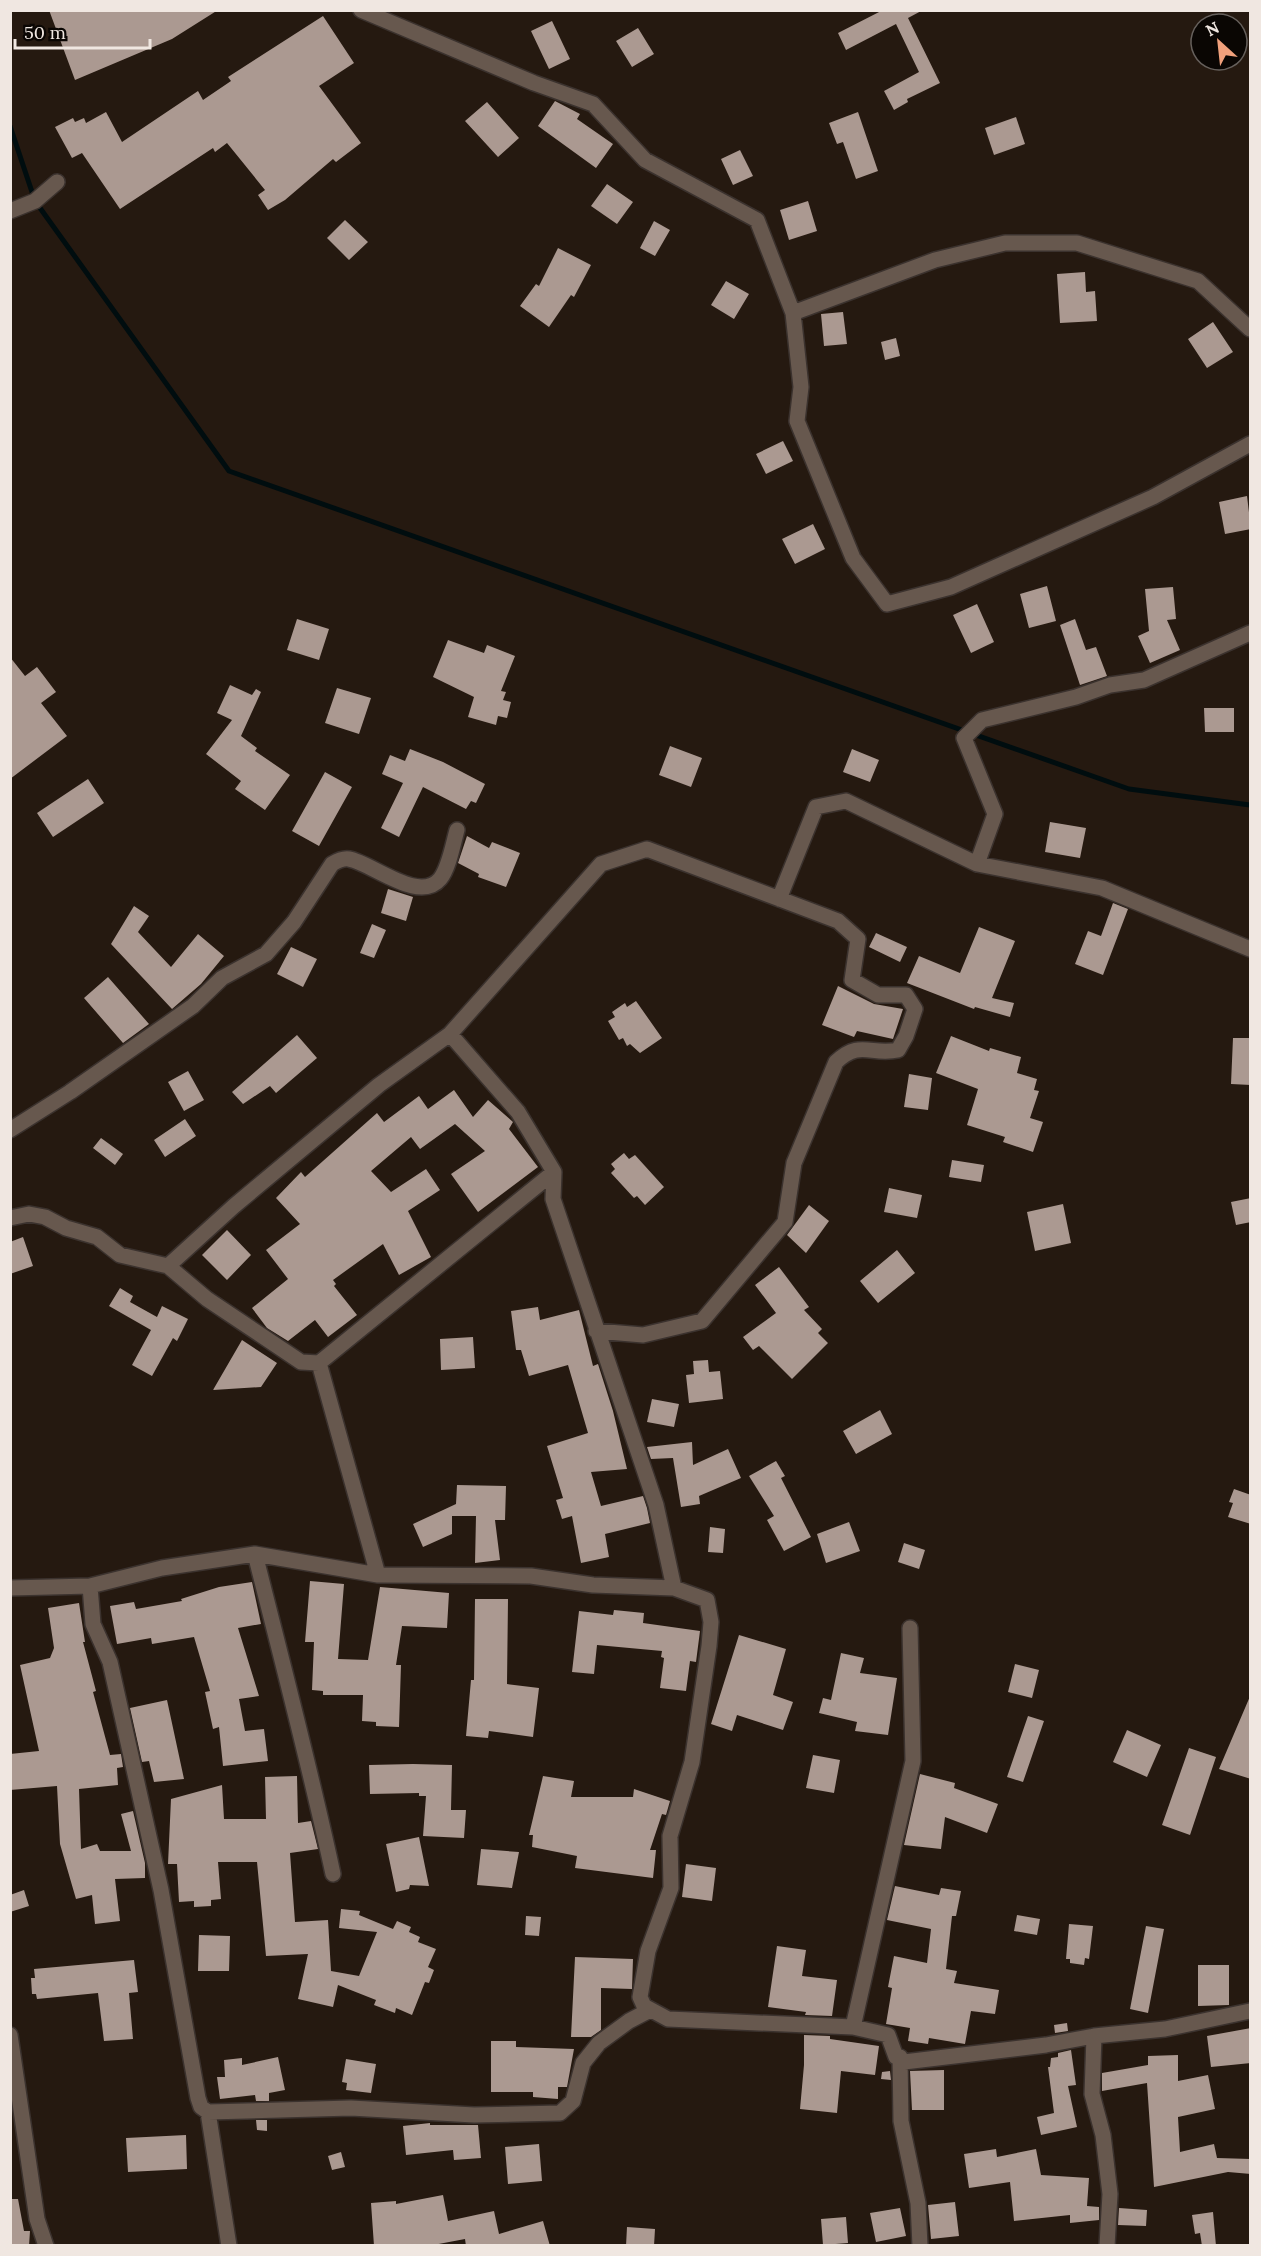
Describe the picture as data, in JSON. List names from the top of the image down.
{
  "scale_bar": "50 m",
  "north": "top left"
}
